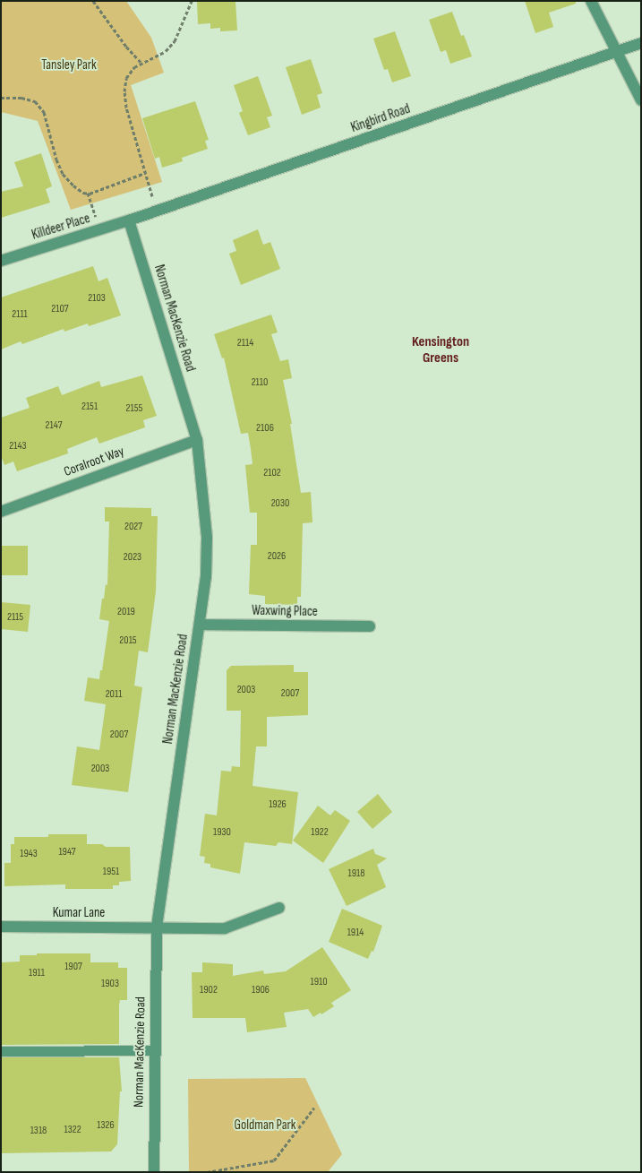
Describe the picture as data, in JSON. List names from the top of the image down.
{
  "streets": {
    "street": [
      "Kingbird Road",
      "Killdeer Place",
      "Norman MacKenzie Road",
      "Coralroot Way",
      "Waxwing Place",
      "Kumar Lane"
    ]
  },
  "crossings": [
    ["Kingbird Road", "Killdeer Place"],
    ["Kingbird Road", "Norman MacKenzie Road"],
    ["Killdeer Place", "Norman MacKenzie Road"],
    ["Norman MacKenzie Road", "Coralroot Way"],
    ["Norman MacKenzie Road", "Waxwing Place"],
    ["Norman MacKenzie Road", "Kumar Lane"]
  ],
  "districts": ["Kensington Greens"],
  "parks": ["Tansley Park", "Goldman Park"],
  "house_numbers": [
    "2103",
    "2107",
    "2111",
    "2114",
    "2110",
    "2151",
    "2155",
    "2147",
    "2106",
    "2143",
    "2102",
    "2030",
    "2027",
    "2026",
    "2023",
    "2019",
    "2115",
    "2015",
    "2003",
    "2007",
    "2011",
    "2007",
    "2003",
    "1926",
    "1930",
    "1922",
    "1947",
    "1943",
    "1951",
    "1918",
    "1914",
    "1907",
    "1911",
    "1910",
    "1903",
    "1902",
    "1906",
    "1326",
    "1322",
    "1318"
  ]
}
